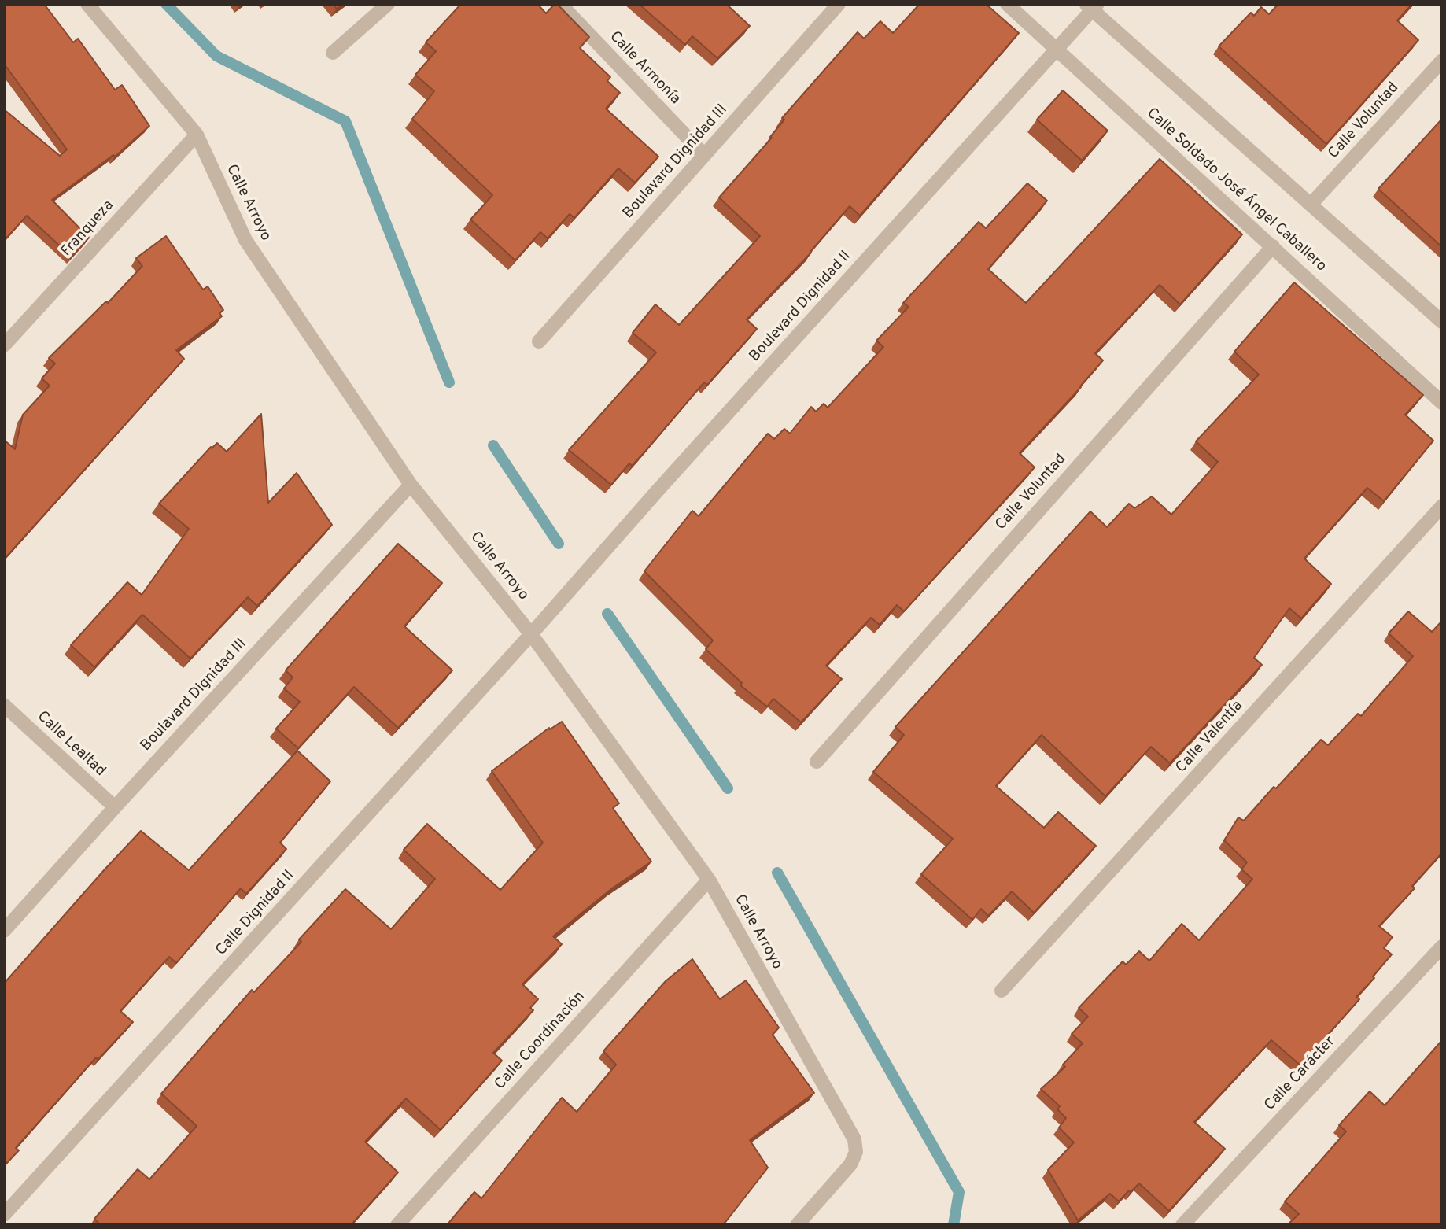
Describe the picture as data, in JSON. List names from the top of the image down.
{
  "streets": {
    "street": [
      "Calle Armonía",
      "Calle Voluntad",
      "Boulavard Dignidad III",
      "Calle Soldado José Ángel Caballero",
      "Calle Arroyo",
      "Franqueza",
      "Boulevard Dignidad II",
      "Calle Valentía",
      "Calle Lealtad",
      "Calle Dignidad II",
      "Calle Coordinación",
      "Calle Carácter"
    ]
  },
  "crossings": [
    ["Calle Armonía", "Boulavard Dignidad III"],
    ["Calle Voluntad", "Calle Soldado José Ángel Caballero"],
    ["Boulavard Dignidad III", "Calle Arroyo"],
    ["Boulavard Dignidad III", "Calle Lealtad"],
    ["Calle Soldado José Ángel Caballero", "Boulevard Dignidad II"],
    ["Calle Arroyo", "Franqueza"],
    ["Calle Arroyo", "Boulevard Dignidad II"],
    ["Calle Arroyo", "Calle Dignidad II"],
    ["Calle Arroyo", "Calle Coordinación"],
    ["Boulevard Dignidad II", "Calle Dignidad II"]
  ]
}
